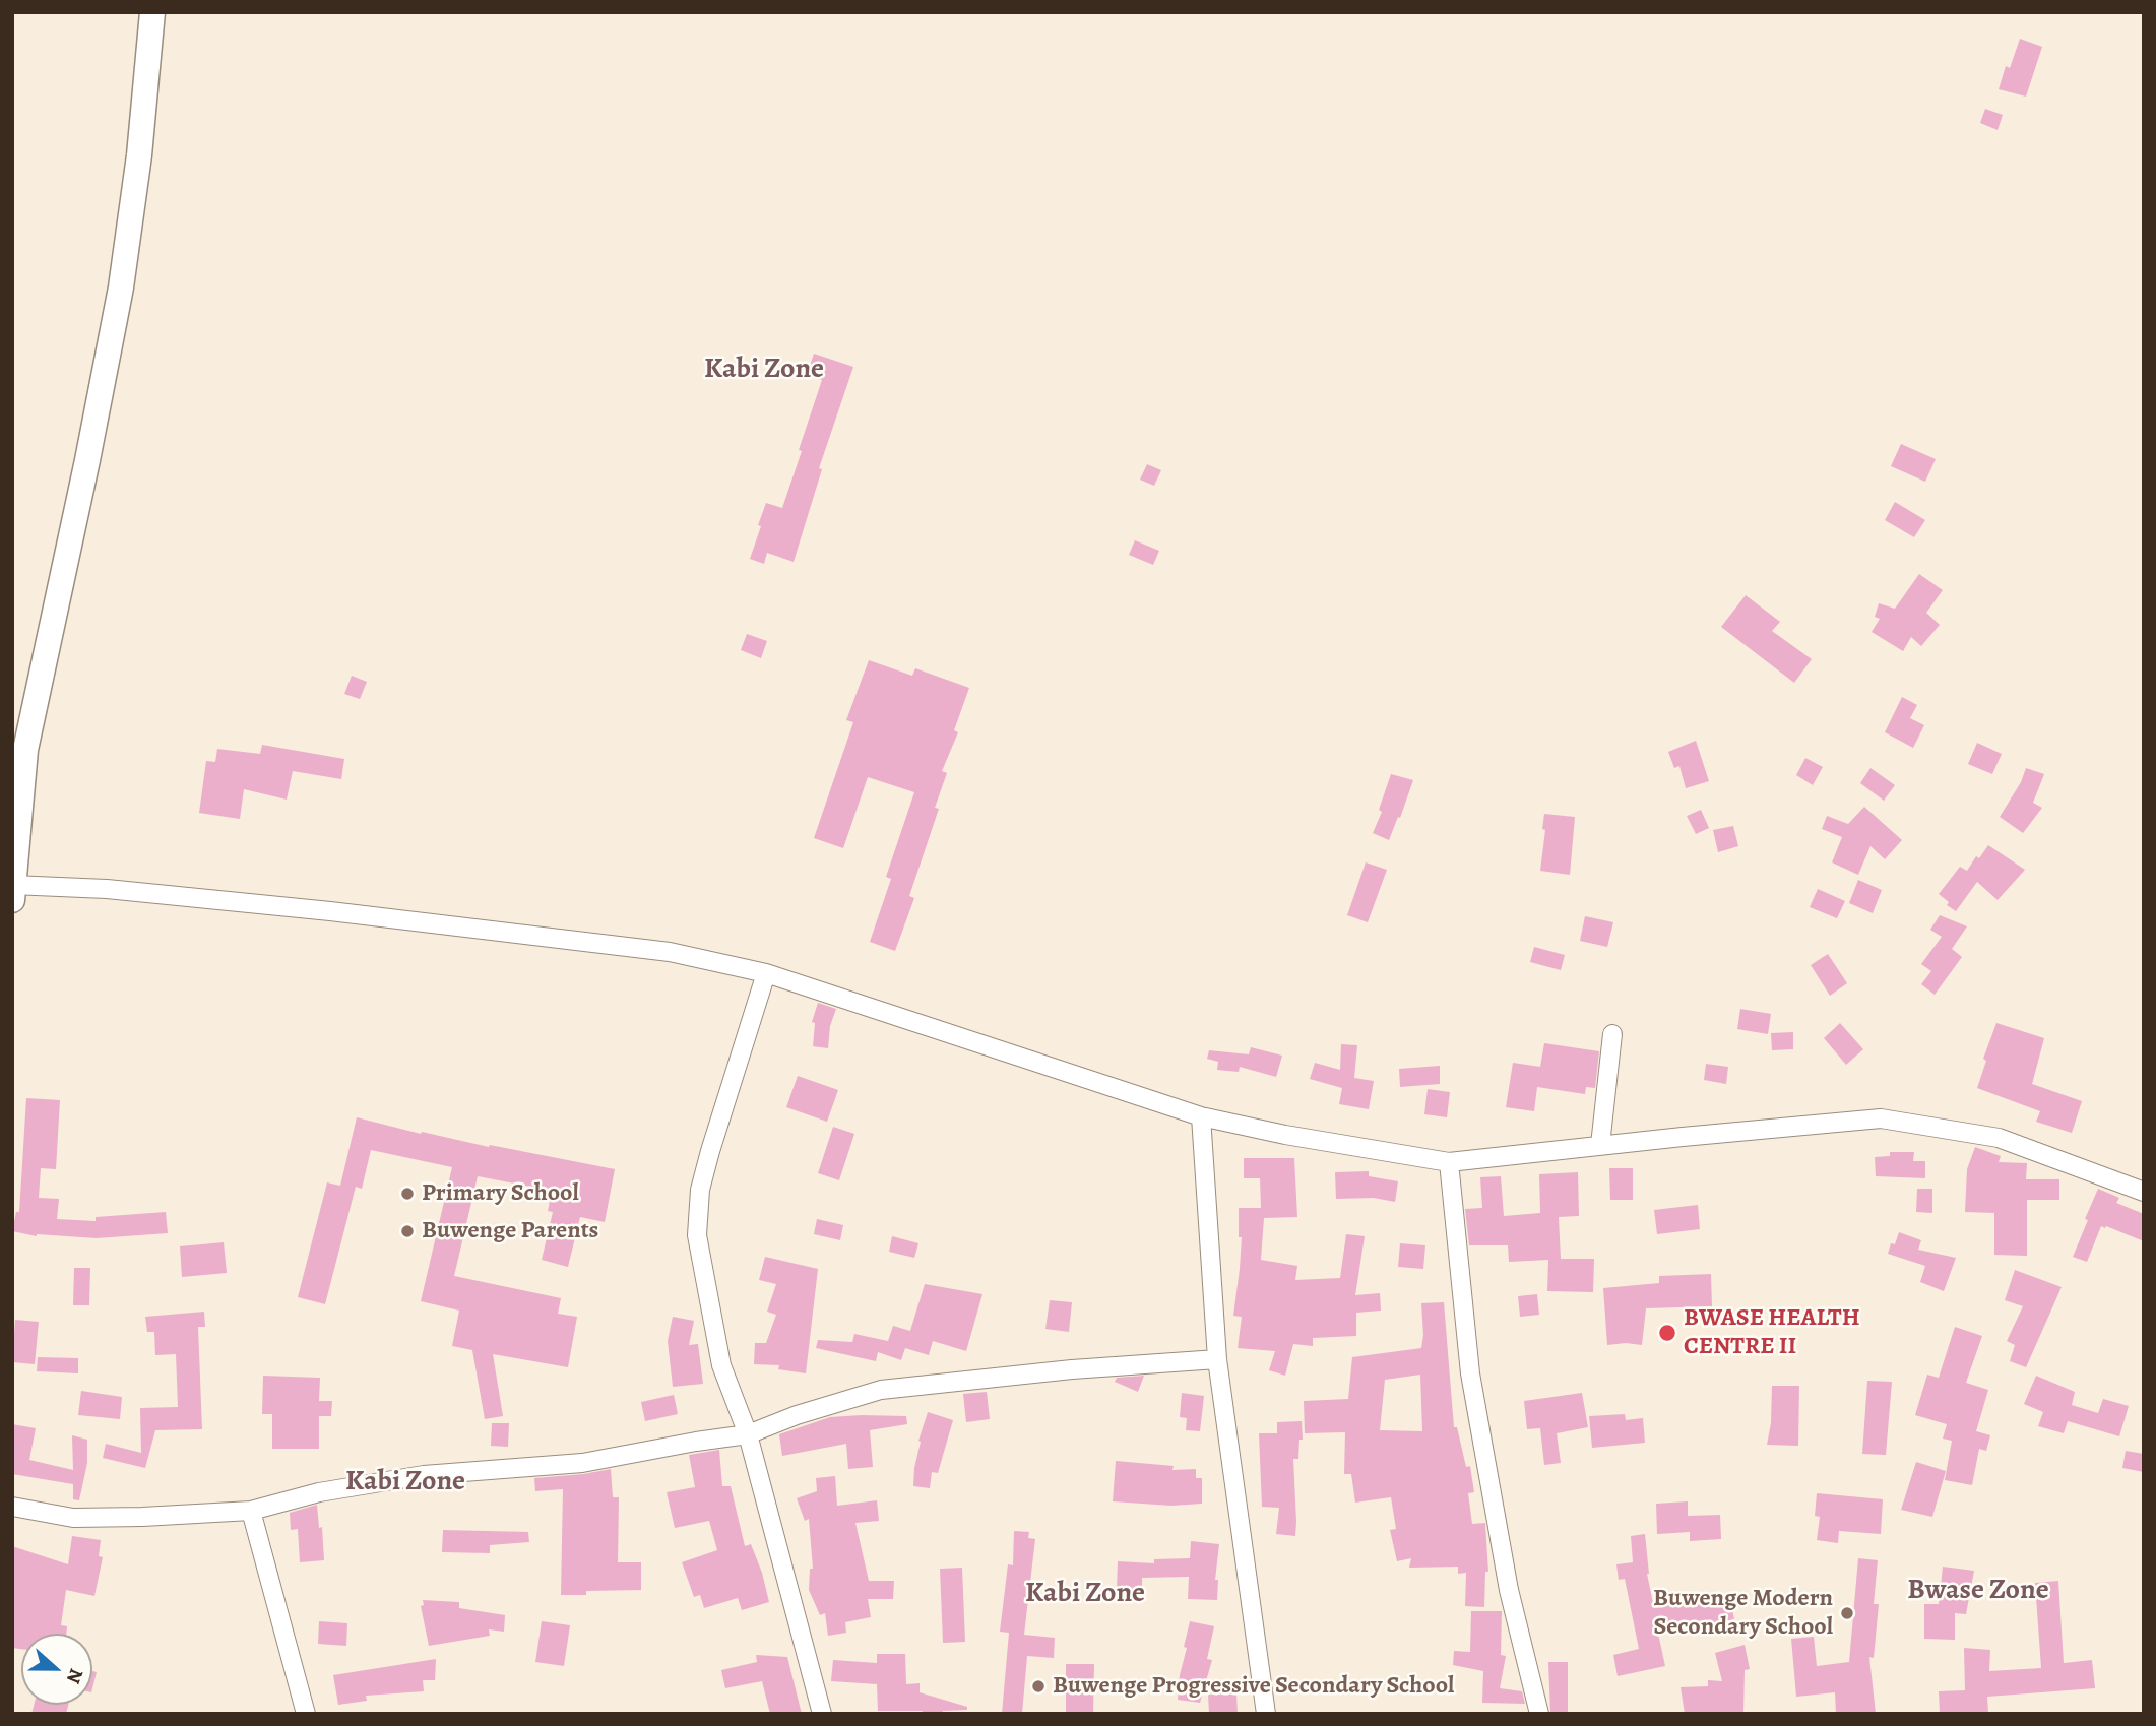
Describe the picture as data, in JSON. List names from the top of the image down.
{
  "districts": [
    "Kabi Zone",
    "Kabi Zone",
    "Bwase Zone",
    "Kabi Zone"
  ],
  "places": [
    "Primary School",
    "Buwenge Parents",
    "BWASE HEALTH CENTRE II",
    "Buwenge Modern Secondary School",
    "Buwenge Progressive Secondary School"
  ],
  "north": "right"
}
